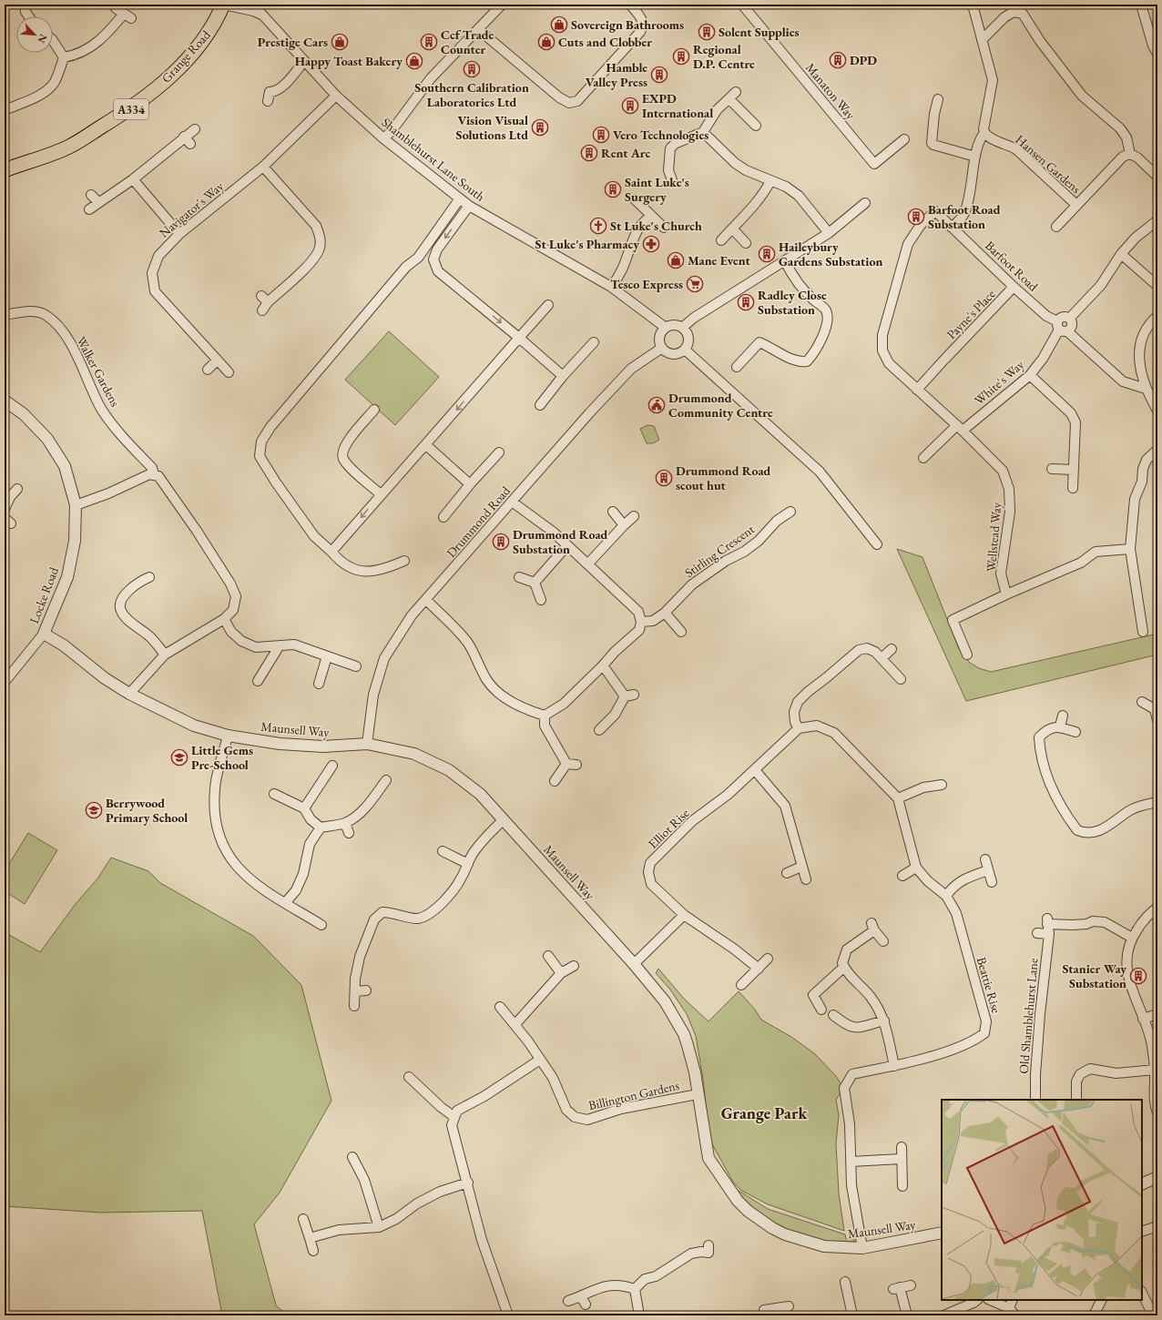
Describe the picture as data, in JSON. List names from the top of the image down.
{
  "streets": {
    "main road": ["Grange Road", "A334"],
    "street": [
      "Manaton Way",
      "Shamblehurst Lane South",
      "Hansen Gardens",
      "Navigator's Way",
      "Barfoot Road",
      "Payne's Place",
      "Walker Gardens",
      "White's Way",
      "Drummond Road",
      "Wellstead Way",
      "Stirling Crescent",
      "Locke Road",
      "Maunsell Way",
      "Elliot Rise",
      "Beattie Rise",
      "Old Shamblehurst Lane",
      "Billington Gardens"
    ]
  },
  "crossings": [
    ["Grange Road", "Shamblehurst Lane South"],
    ["Shamblehurst Lane South", "Navigator's Way"],
    ["Shamblehurst Lane South", "Drummond Road"],
    ["Barfoot Road", "Payne's Place"],
    ["Barfoot Road", "White's Way"],
    ["Barfoot Road", "Wellstead Way"],
    ["Payne's Place", "Wellstead Way"],
    ["Walker Gardens", "Maunsell Way"],
    ["White's Way", "Wellstead Way"],
    ["Drummond Road", "Maunsell Way"],
    ["Locke Road", "Maunsell Way"],
    ["Maunsell Way", "Beattie Rise"],
    ["Maunsell Way", "Billington Gardens"]
  ],
  "districts": ["Grange Park"],
  "places": {
    "shop": [
      "Sovereign Bathrooms",
      "Prestige Cars",
      "Cuts and Clobber",
      "Happy Toast Bakery",
      "Mane Event"
    ],
    "building": [
      "Solent Supplies",
      "Ccf Trade Counter",
      "Regional D.P. Centre",
      "DPD",
      "Southern Calibration Laboratories Ltd",
      "Hamble Valley Press",
      "EXPD International",
      "Vision Visual Solutions Ltd",
      "Vero Technologies",
      "Rent Arc",
      "Saint Luke's Surgery",
      "Barfoot Road Substation",
      "Haileybury Gardens Substation",
      "Radley Close Substation",
      "Drummond Road scout hut",
      "Drummond Road Substation",
      "Stanier Way Substation"
    ],
    "church": ["St Luke's Church"],
    "pharmacy": ["St Luke's Pharmacy"],
    "supermarket": ["Tesco Express"],
    "public building": ["Drummond Community Centre"],
    "school or university": ["Little Gems Pre-School", "Berrywood Primary School"]
  },
  "north": "bottom right"
}
